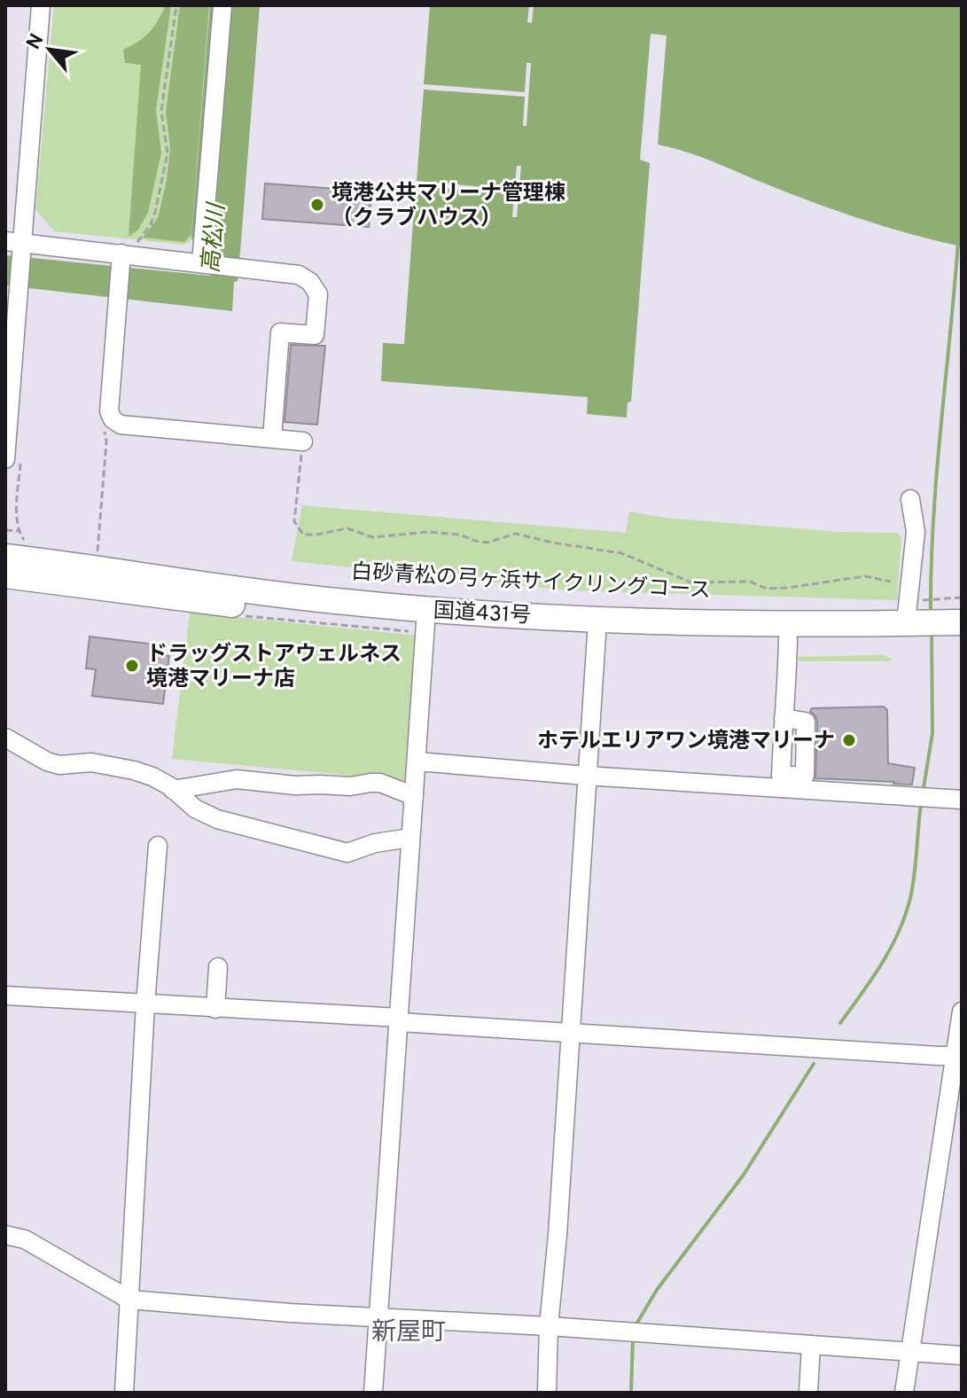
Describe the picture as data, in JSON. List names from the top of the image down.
{
  "streets": {
    "highway": ["国道431号"]
  },
  "districts": ["新屋町"],
  "water": ["高松川"],
  "places": ["境港公共マリーナ管理棟 （クラブハウス）", "ドラッグストアウェルネス 境港マリーナ店", "ホテルエリアワン境港マリーナ"],
  "north": "top left"
}
